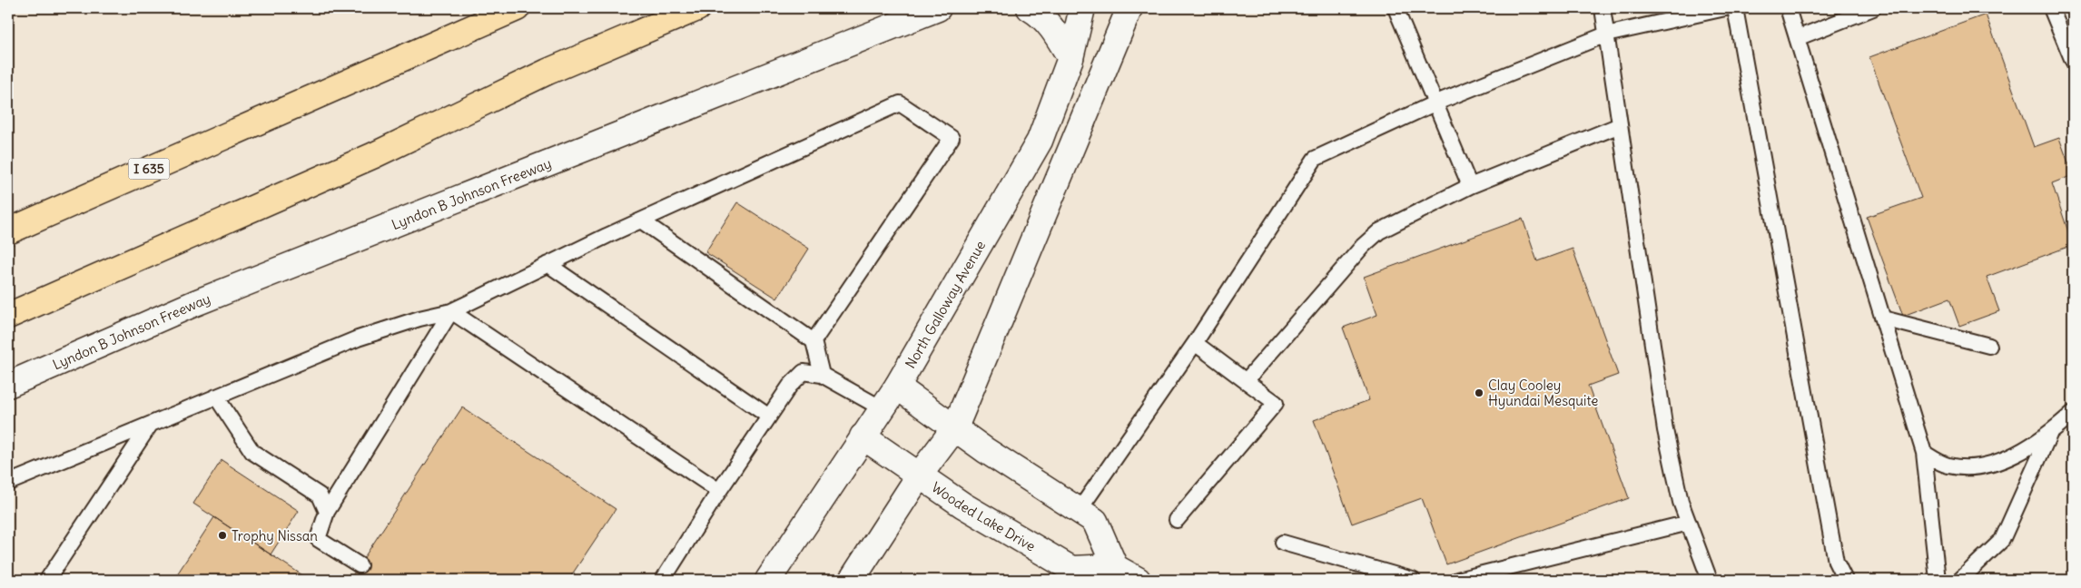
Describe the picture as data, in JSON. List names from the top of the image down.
{
  "streets": {
    "highway": ["I 635"],
    "main road": ["Lyndon B Johnson Freeway", "North Galloway Avenue", "Wooded Lake Drive"]
  },
  "crossings": [
    ["North Galloway Avenue", "Wooded Lake Drive"]
  ],
  "places": ["Clay Cooley Hyundai Mesquite", "Trophy Nissan"]
}
